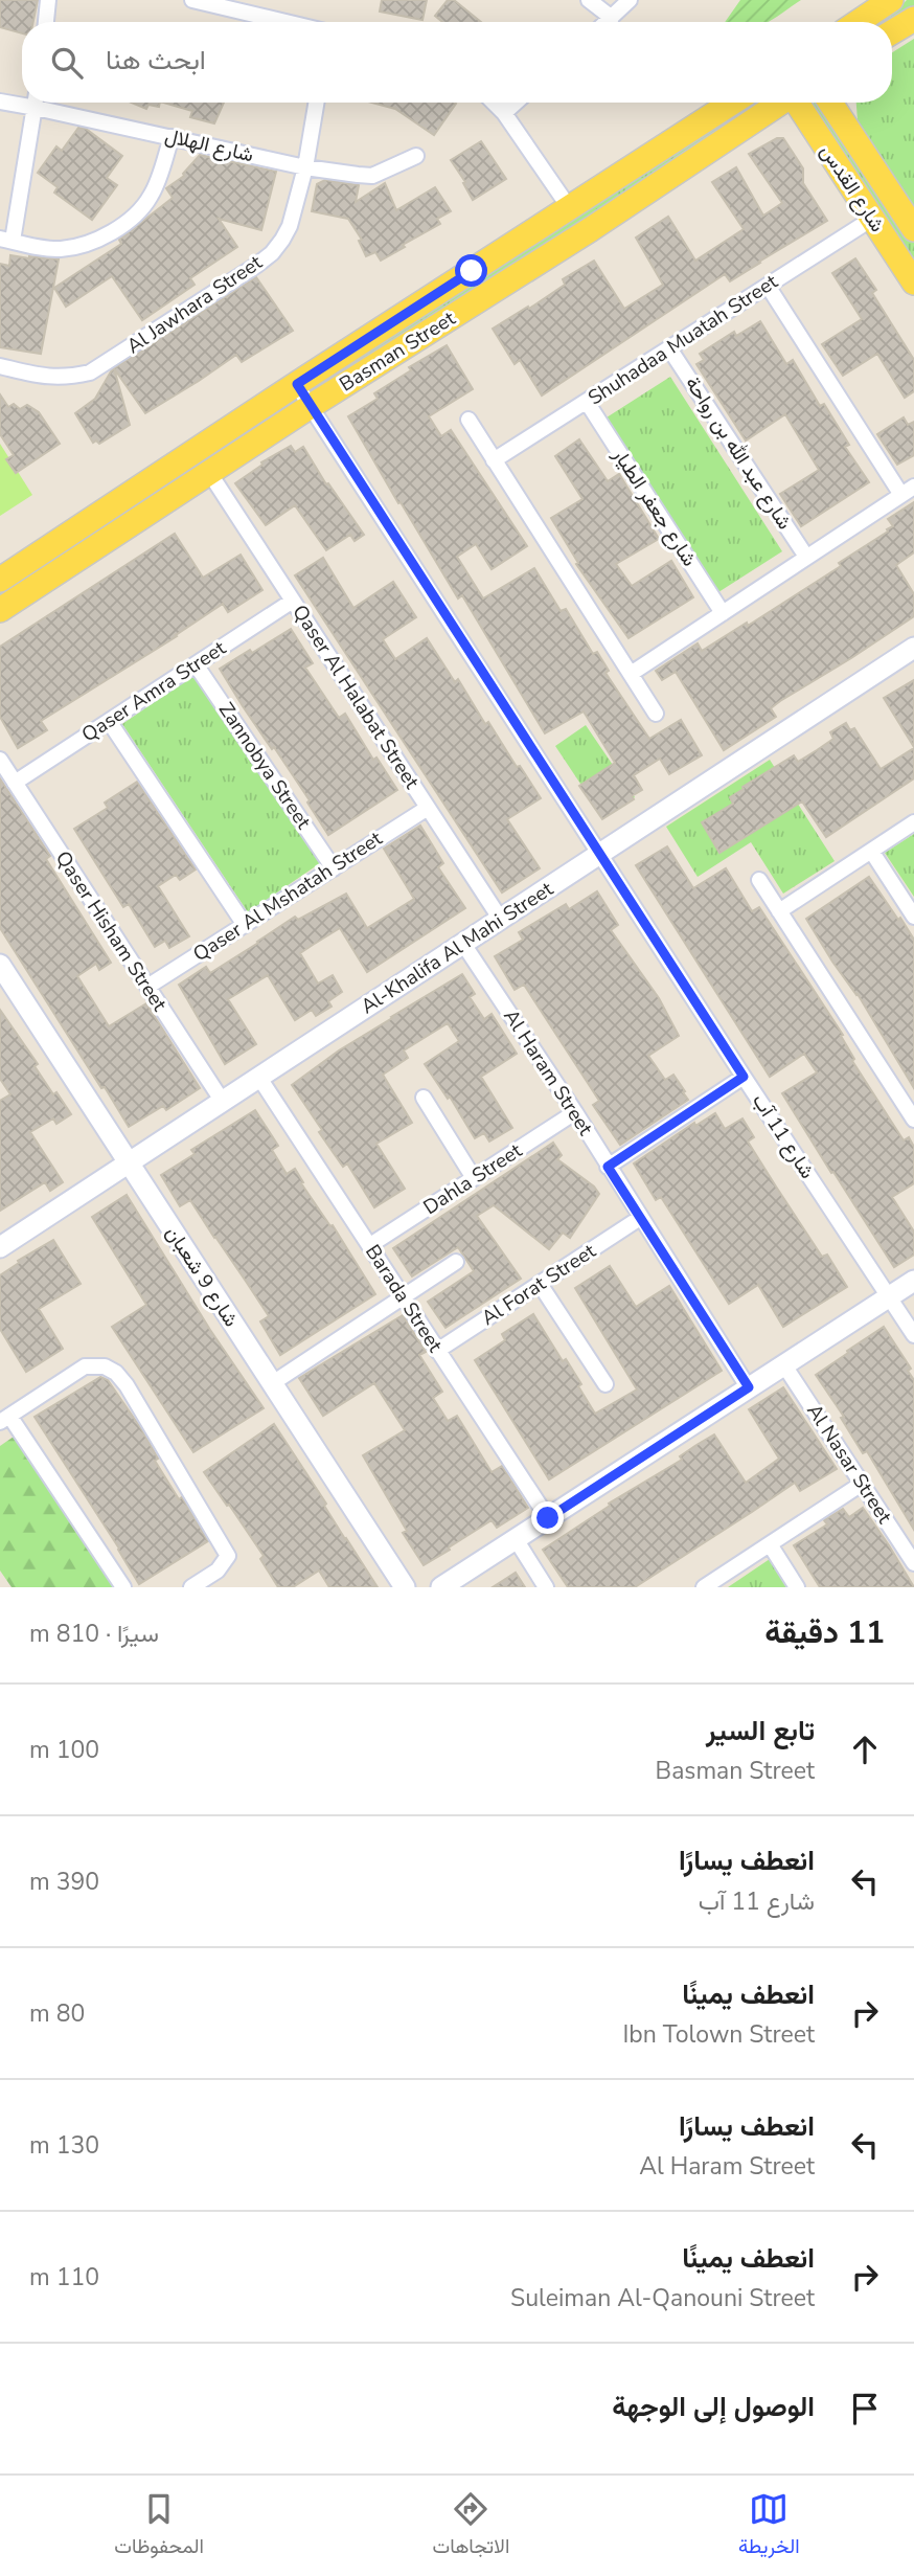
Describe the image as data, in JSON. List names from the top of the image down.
{
  "streets": {
    "main road": ["شارع القدس", "Basman Street"],
    "street": [
      "شارع الهلال",
      "Al Jawhara Street",
      "Shuhadaa Muatah Street",
      "شارع عبد الله بن رواحة",
      "شارع جعفر الطيار",
      "Qaser Amra Street",
      "Qaser Al Halabat Street",
      "Zannobya Street",
      "Qaser Al Mshatah Street",
      "Qaser Hisham Street",
      "Al-Khalifa Al Mahi Street",
      "Al Haram Street",
      "شارع 11 آب",
      "Dahla Street",
      "شارع 9 شعبان",
      "Al Forat Street",
      "Barada Street",
      "Al Nasar Street"
    ]
  },
  "crossings": [
    ["شارع الهلال", "Al Jawhara Street"],
    ["شارع القدس", "Shuhadaa Muatah Street"],
    ["Shuhadaa Muatah Street", "شارع عبد الله بن رواحة"],
    ["Shuhadaa Muatah Street", "شارع جعفر الطيار"],
    ["Basman Street", "Qaser Al Halabat Street"],
    ["Basman Street", "شارع 11 آب"],
    ["Qaser Amra Street", "Qaser Al Halabat Street"],
    ["Qaser Amra Street", "Zannobya Street"],
    ["Qaser Amra Street", "Qaser Hisham Street"],
    ["Qaser Al Halabat Street", "Qaser Al Mshatah Street"],
    ["Qaser Al Halabat Street", "Al-Khalifa Al Mahi Street"],
    ["Zannobya Street", "Qaser Al Mshatah Street"],
    ["Qaser Al Mshatah Street", "Qaser Hisham Street"],
    ["Qaser Hisham Street", "Al-Khalifa Al Mahi Street"],
    ["Al-Khalifa Al Mahi Street", "Al Haram Street"],
    ["Al-Khalifa Al Mahi Street", "شارع 11 آب"],
    ["Al-Khalifa Al Mahi Street", "شارع 9 شعبان"],
    ["Al-Khalifa Al Mahi Street", "Barada Street"],
    ["Al Haram Street", "Dahla Street"],
    ["Al Haram Street", "Al Forat Street"],
    ["Dahla Street", "Barada Street"],
    ["Al Forat Street", "Barada Street"]
  ],
  "page": {
    "search": "ابحث هنا",
    "heading": ["11 دقيقة", "سيرًا · 810 m"],
    "list": [
      ["تابع السير", "Basman Street", "100 m"],
      ["انعطف يسارًا", "شارع 11 آب", "390 m"],
      ["انعطف يمينًا", "Ibn Tolown Street", "80 m"],
      ["انعطف يسارًا", "Al Haram Street", "130 m"],
      ["انعطف يمينًا", "Suleiman Al-Qanouni Street", "110 m"],
      "الوصول إلى الوجهة"
    ],
    "nav": ["الخريطة", "الاتجاهات", "المحفوظات"]
  }
}
